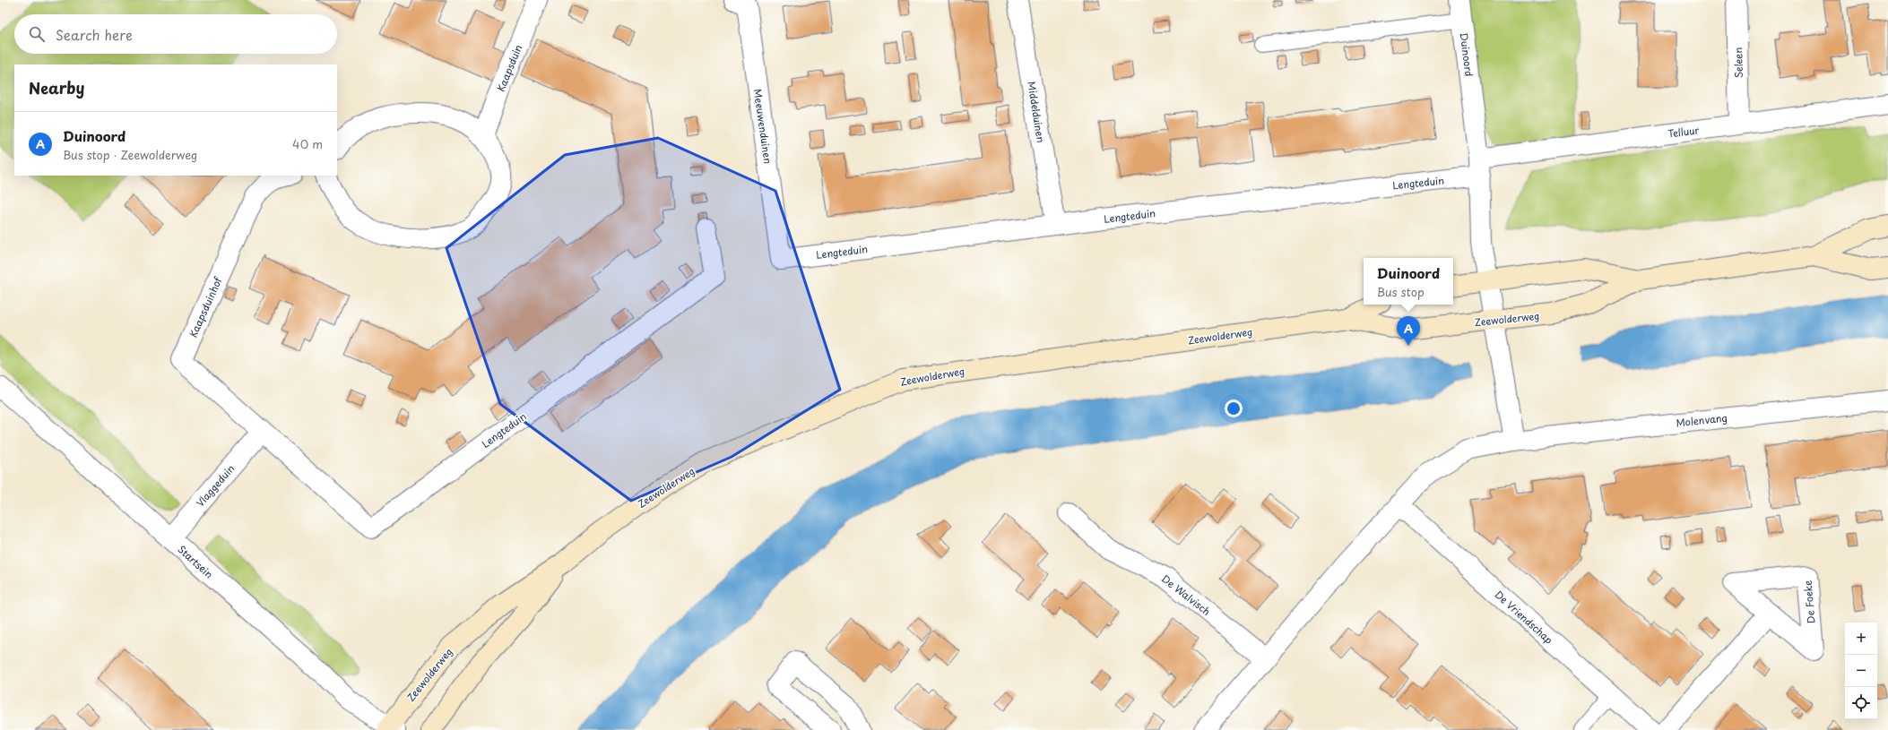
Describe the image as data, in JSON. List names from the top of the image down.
{
  "streets": {
    "main road": ["Zeewolderweg"],
    "street": [
      "Duinoord",
      "Seleen",
      "Kaapsduin",
      "Middelduinen",
      "Meeuwenduinen",
      "Telluur",
      "Lengteduin",
      "Kaapsduinhof",
      "Molenvang",
      "Vlaggeduin",
      "Startsein",
      "De Walvisch",
      "De Foeke",
      "De Vriendschap"
    ]
  },
  "crossings": [
    ["Duinoord", "Telluur"],
    ["Duinoord", "Lengteduin"],
    ["Duinoord", "Zeewolderweg"],
    ["Seleen", "Telluur"],
    ["Middelduinen", "Lengteduin"],
    ["Meeuwenduinen", "Lengteduin"],
    ["Telluur", "Lengteduin"],
    ["Lengteduin", "Kaapsduinhof"],
    ["Lengteduin", "Vlaggeduin"],
    ["Kaapsduinhof", "Vlaggeduin"],
    ["Zeewolderweg", "Startsein"],
    ["Molenvang", "De Vriendschap"],
    ["Vlaggeduin", "Startsein"]
  ],
  "page": {
    "search": "Search here",
    "heading": "Nearby",
    "list": [
      {
        "mark": "A",
        "name": "Duinoord",
        "note": "Bus stop · Zeewolderweg",
        "value": "40 m"
      }
    ],
    "popup": ["Duinoord", "Bus stop"],
    "pins": "A",
    "map_buttons": ["+", "−"]
  }
}
